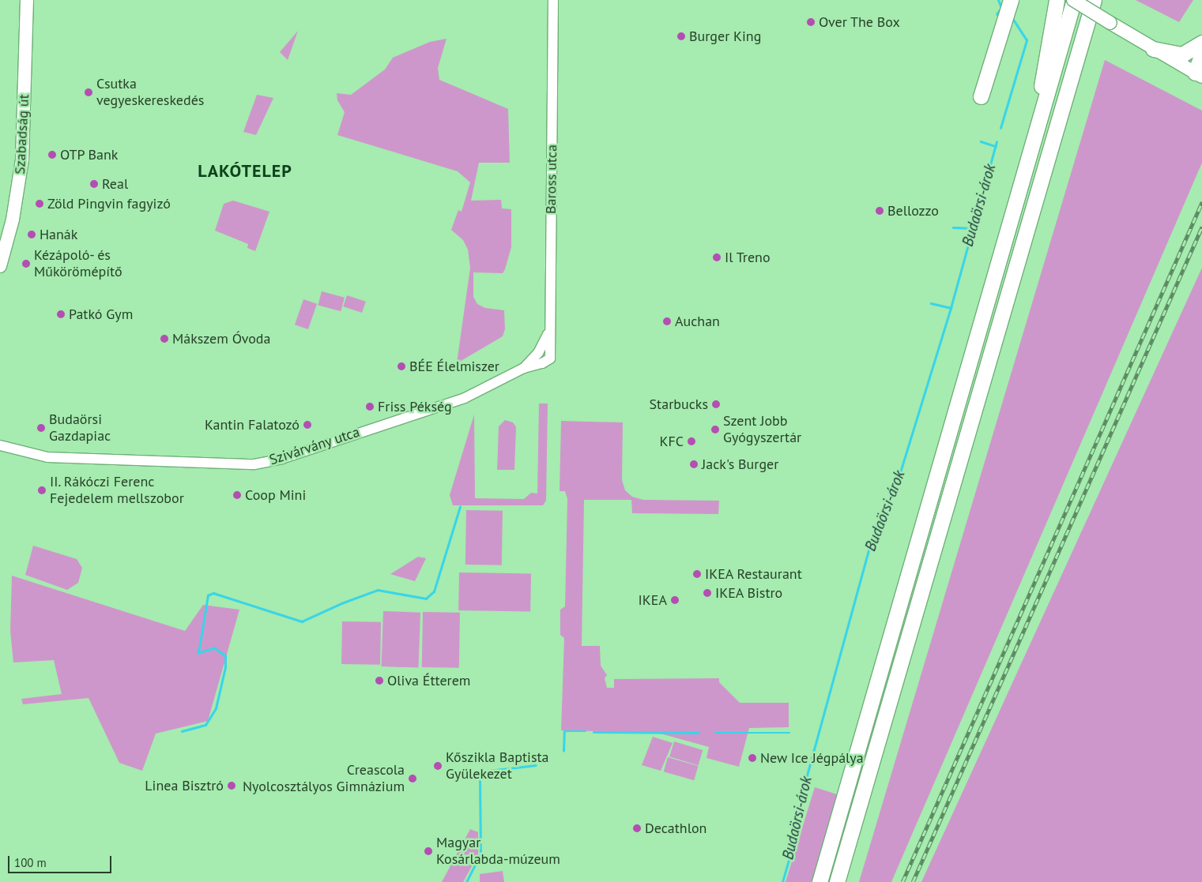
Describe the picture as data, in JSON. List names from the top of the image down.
{
  "streets": {
    "main road": ["Szabadság út"],
    "street": ["Baross utca", "Szivárvány utca"]
  },
  "crossings": [
    ["Baross utca", "Szivárvány utca"]
  ],
  "districts": ["LAKÓTELEP"],
  "water": ["Budaörsi-árok"],
  "places": [
    "Over The Box",
    "Burger King",
    "Csutka vegyeskereskedés",
    "OTP Bank",
    "Real",
    "Zöld Pingvin fagyizó",
    "Bellozzo",
    "Hanák",
    "Il Treno",
    "Kézápoló- és Műkörömépítő",
    "Patkó Gym",
    "Auchan",
    "Mákszem Óvoda",
    "BÉE Élelmiszer",
    "Starbucks",
    "Friss Pékség",
    "Kantin Falatozó",
    "Budaörsi Gazdapiac",
    "Szent Jobb Gyógyszertár",
    "KFC",
    "Jack's Burger",
    "II. Rákóczi Ferenc Fejedelem mellszobor",
    "Coop Mini",
    "IKEA Restaurant",
    "IKEA Bistro",
    "IKEA",
    "Oliva Étterem",
    "New Ice Jégpálya",
    "Kőszikla Baptista Gyülekezet",
    "Creascola Nyolcosztályos Gimnázium",
    "Linea Bisztró",
    "Decathlon",
    "Magyar Kosárlabda-múzeum"
  ],
  "scale_bar": "100 m"
}
